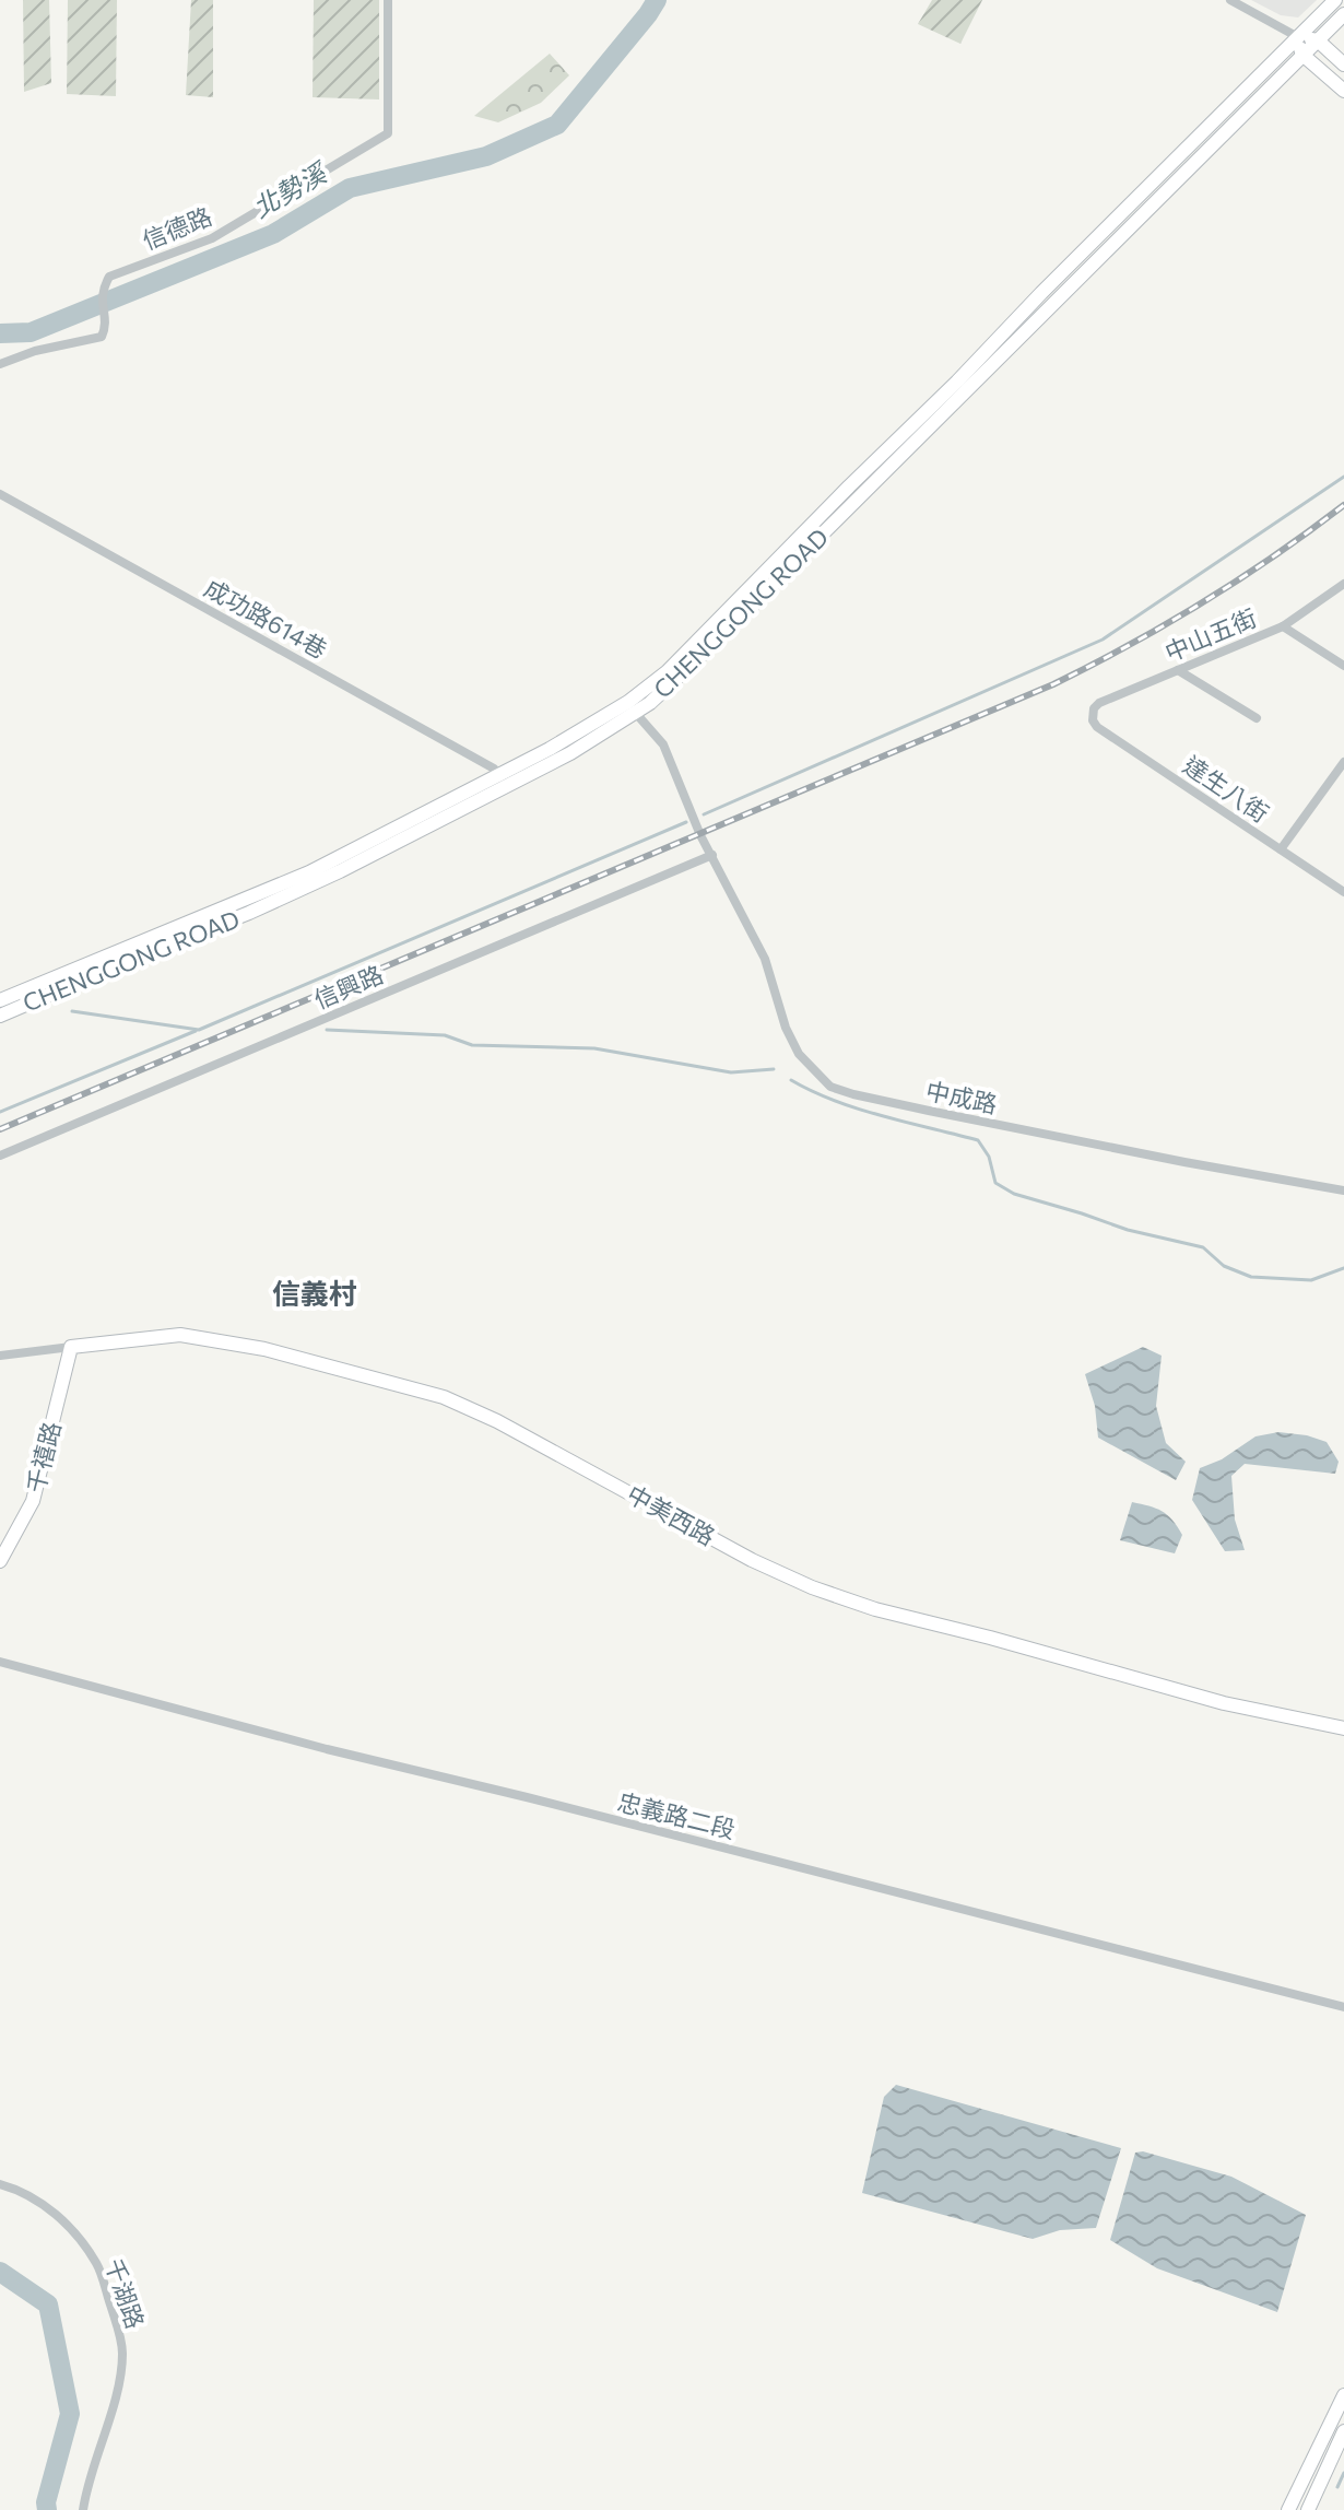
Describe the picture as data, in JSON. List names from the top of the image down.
{
  "streets": {
    "street": [
      "信德路",
      "CHENGGONG ROAD",
      "成功路614巷",
      "中山五街",
      "達生八街",
      "信興路",
      "中成路",
      "千禧路",
      "中美西路",
      "忠義路二段",
      "千湖路"
    ]
  },
  "crossings": [
    ["CHENGGONG ROAD", "成功路614巷"],
    ["CHENGGONG ROAD", "中成路"],
    ["中山五街", "達生八街"],
    ["信興路", "中成路"],
    ["千禧路", "中美西路"]
  ],
  "districts": ["信義村"],
  "water": ["北勢溪"]
}
